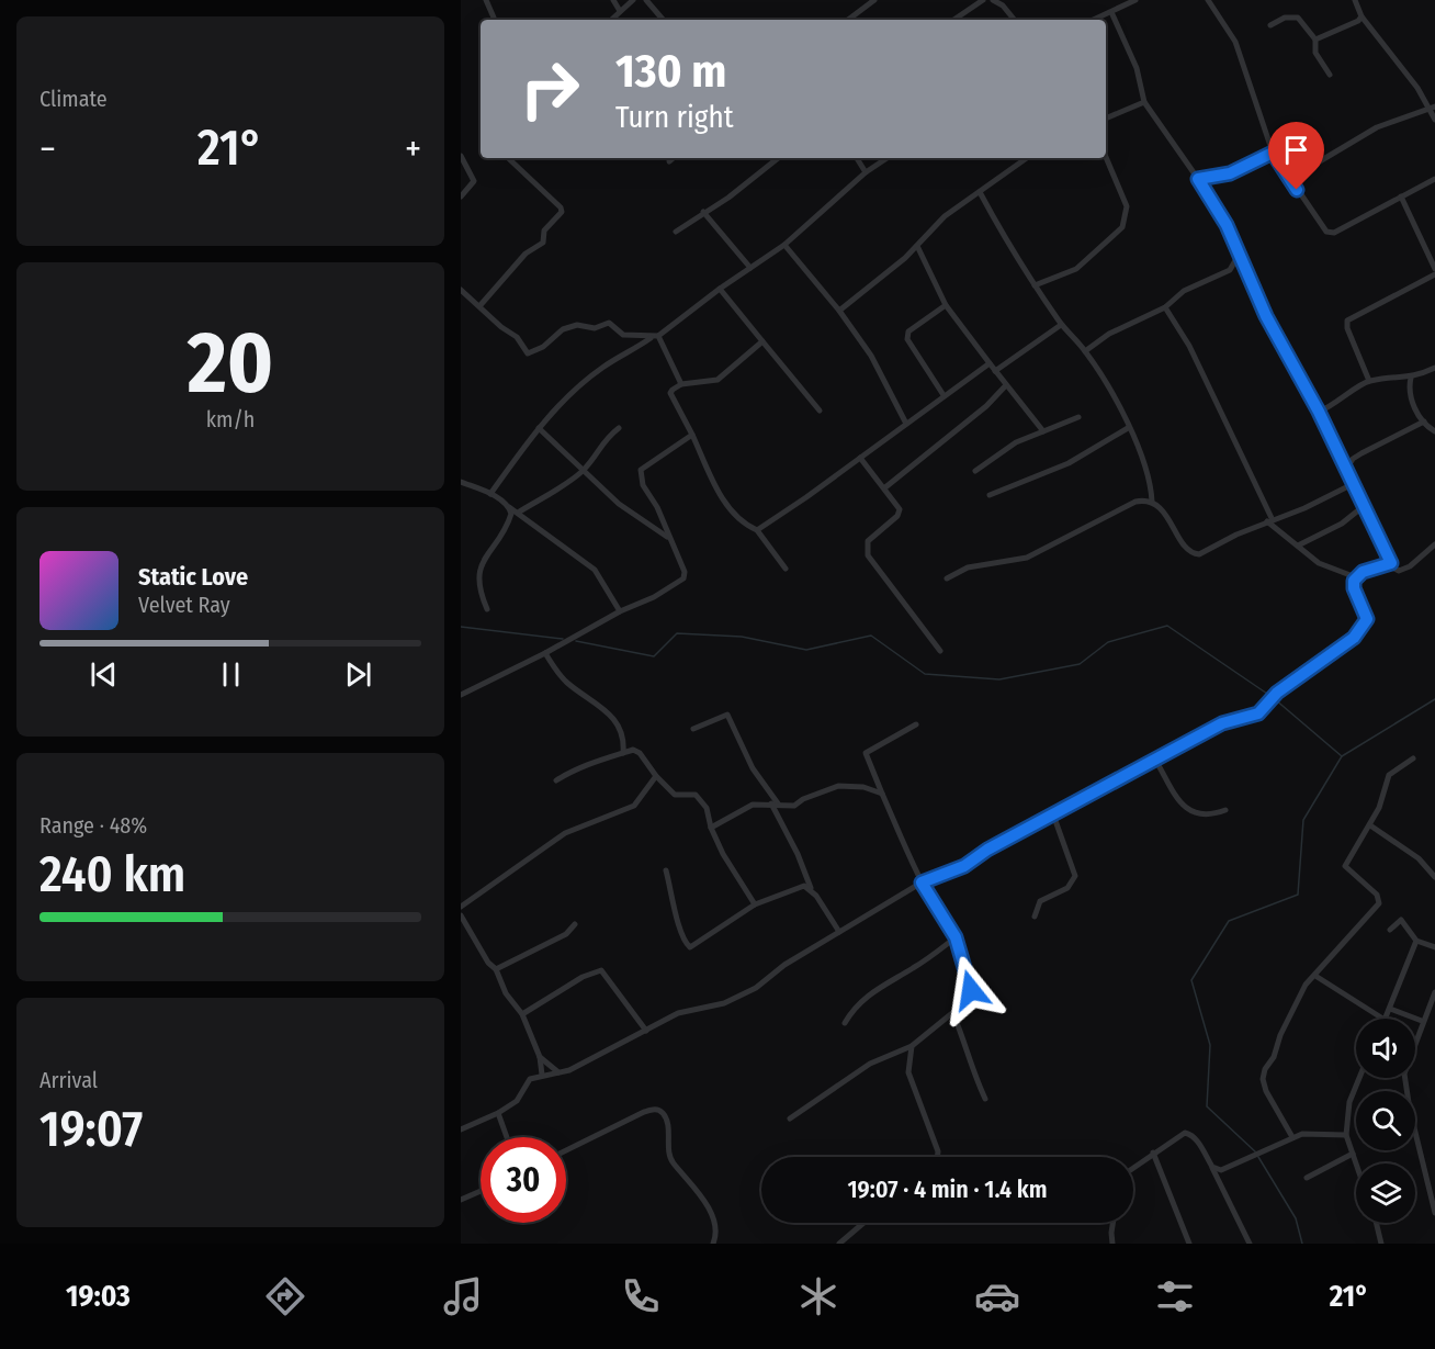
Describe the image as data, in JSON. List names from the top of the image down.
{
  "page": {
    "tile": [
      "Climate",
      ["20", "km/h"],
      ["Range · 48%", "240 km"],
      ["Arrival", "19:07"]
    ],
    "turn": ["130 m", "Turn right"],
    "heat": ["−", "21°", "+"],
    "song": ["Static Love", "Velvet Ray"],
    "limit": "30",
    "trip": "19:07 · 4 min · 1.4 km",
    "tabs": ["19:03", "21°"]
  }
}
